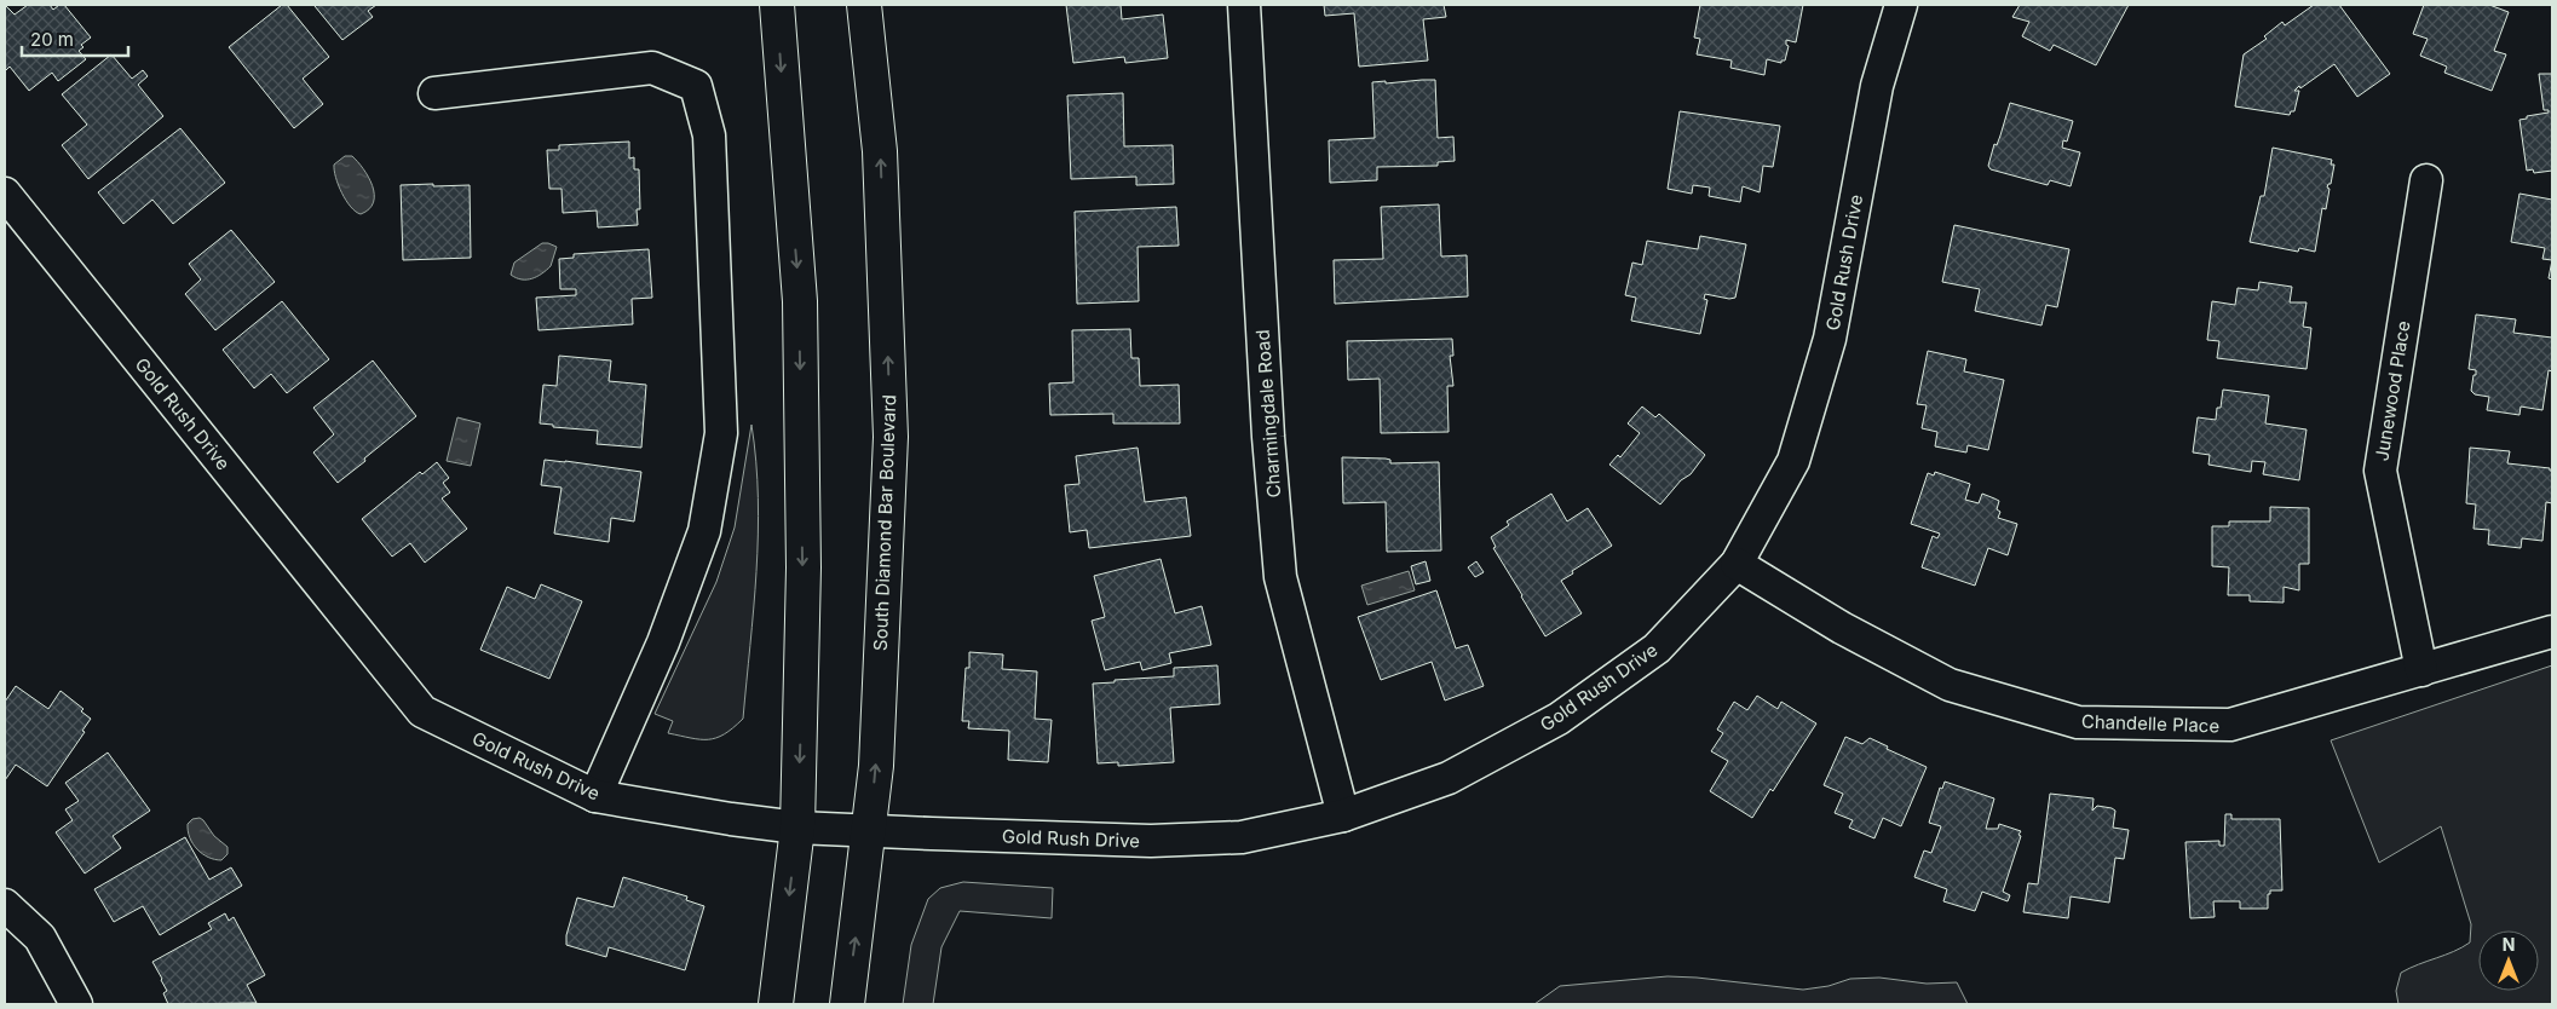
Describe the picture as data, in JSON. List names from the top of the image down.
{
  "streets": {
    "main road": ["South Diamond Bar Boulevard"],
    "street": [
      "Gold Rush Drive",
      "Junewood Place",
      "Charmingdale Road",
      "Chandelle Place"
    ]
  },
  "crossings": [
    ["Gold Rush Drive", "Charmingdale Road"],
    ["Gold Rush Drive", "South Diamond Bar Boulevard"],
    ["Gold Rush Drive", "Chandelle Place"],
    ["Junewood Place", "Chandelle Place"]
  ],
  "scale_bar": "20 m",
  "north": "top"
}
